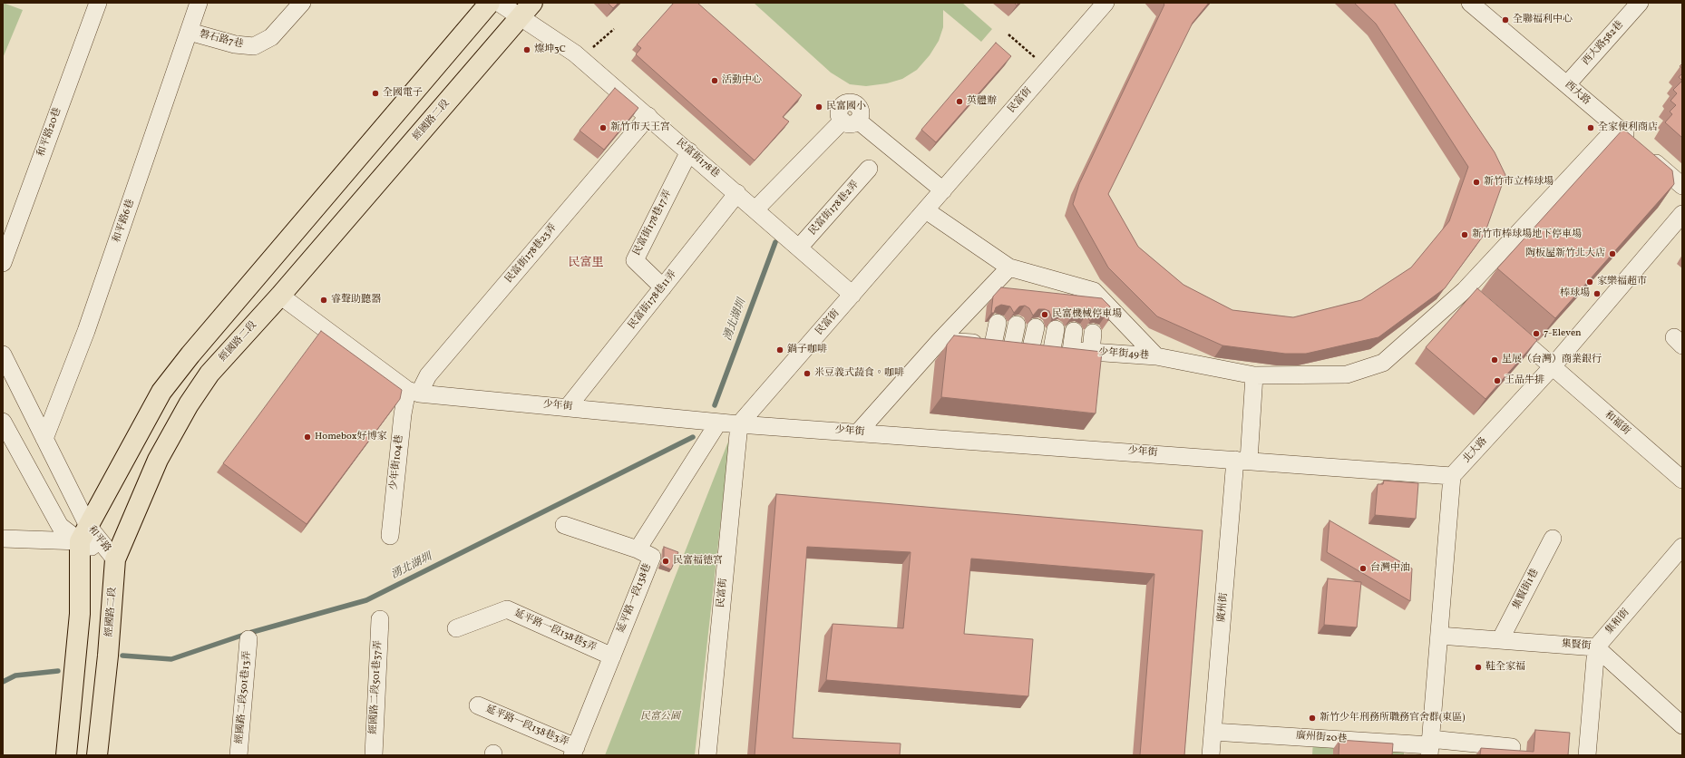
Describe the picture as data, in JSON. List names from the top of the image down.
{
  "streets": {
    "main road": ["經國路二段"],
    "street": [
      "磐石路7巷",
      "西大路582巷",
      "西大路",
      "民富街",
      "和平路20巷",
      "民富街178巷",
      "民富街178巷2弄",
      "和平路6巷",
      "民富街178巷17弄",
      "民富街178巷23弄",
      "民富街178巷11弄",
      "少年街49巷",
      "少年街",
      "和福街",
      "北大路",
      "少年街104巷",
      "和平路",
      "集賢街1巷",
      "延平路一段138巷",
      "廣州街",
      "集和街",
      "延平路一段138巷5弄",
      "集賢街",
      "經國路二段501巷37弄",
      "經國路二段501巷13弄",
      "延平路一段138巷3弄",
      "廣州街20巷"
    ]
  },
  "crossings": [
    ["磐石路7巷", "和平路6巷"],
    ["西大路582巷", "西大路"],
    ["西大路", "少年街49巷"],
    ["民富街", "民富街178巷"],
    ["民富街", "少年街"],
    ["經國路二段", "民富街178巷"],
    ["經國路二段", "和平路"],
    ["民富街178巷", "民富街178巷2弄"],
    ["民富街178巷", "民富街178巷17弄"],
    ["民富街178巷", "民富街178巷23弄"],
    ["民富街178巷", "民富街178巷11弄"],
    ["和平路6巷", "和平路"],
    ["民富街178巷17弄", "民富街178巷11弄"],
    ["民富街178巷23弄", "少年街"],
    ["民富街178巷23弄", "少年街104巷"],
    ["民富街178巷11弄", "少年街"],
    ["少年街49巷", "廣州街"],
    ["少年街", "北大路"],
    ["少年街", "少年街104巷"],
    ["少年街", "延平路一段138巷"],
    ["少年街", "廣州街"],
    ["和福街", "北大路"],
    ["集賢街1巷", "集賢街"],
    ["延平路一段138巷", "延平路一段138巷5弄"],
    ["延平路一段138巷", "延平路一段138巷3弄"],
    ["廣州街", "廣州街20巷"],
    ["集和街", "集賢街"]
  ],
  "districts": ["民富里"],
  "water": ["湧北湖圳"],
  "parks": ["民富公園"],
  "places": [
    "全聯福利中心",
    "燦坤3C",
    "活動中心",
    "全國電子",
    "英體辦",
    "民富國小",
    "新竹市天王宮",
    "全家便利商店",
    "新竹市立棒球場",
    "新竹市棒球場地下停車場",
    "陶板屋新竹北大店",
    "家樂福超市",
    "棒球場",
    "睿聲助聽器",
    "民富機械停車場",
    "7-Eleven",
    "鍋子咖啡",
    "星展（台灣）商業銀行",
    "米豆義式蔬食。咖啡",
    "王品牛排",
    "Homebox好博家",
    "民富福德宮",
    "台灣中油",
    "鞋全家福",
    "新竹少年刑務所職務官舍群(東區)"
  ]
}
